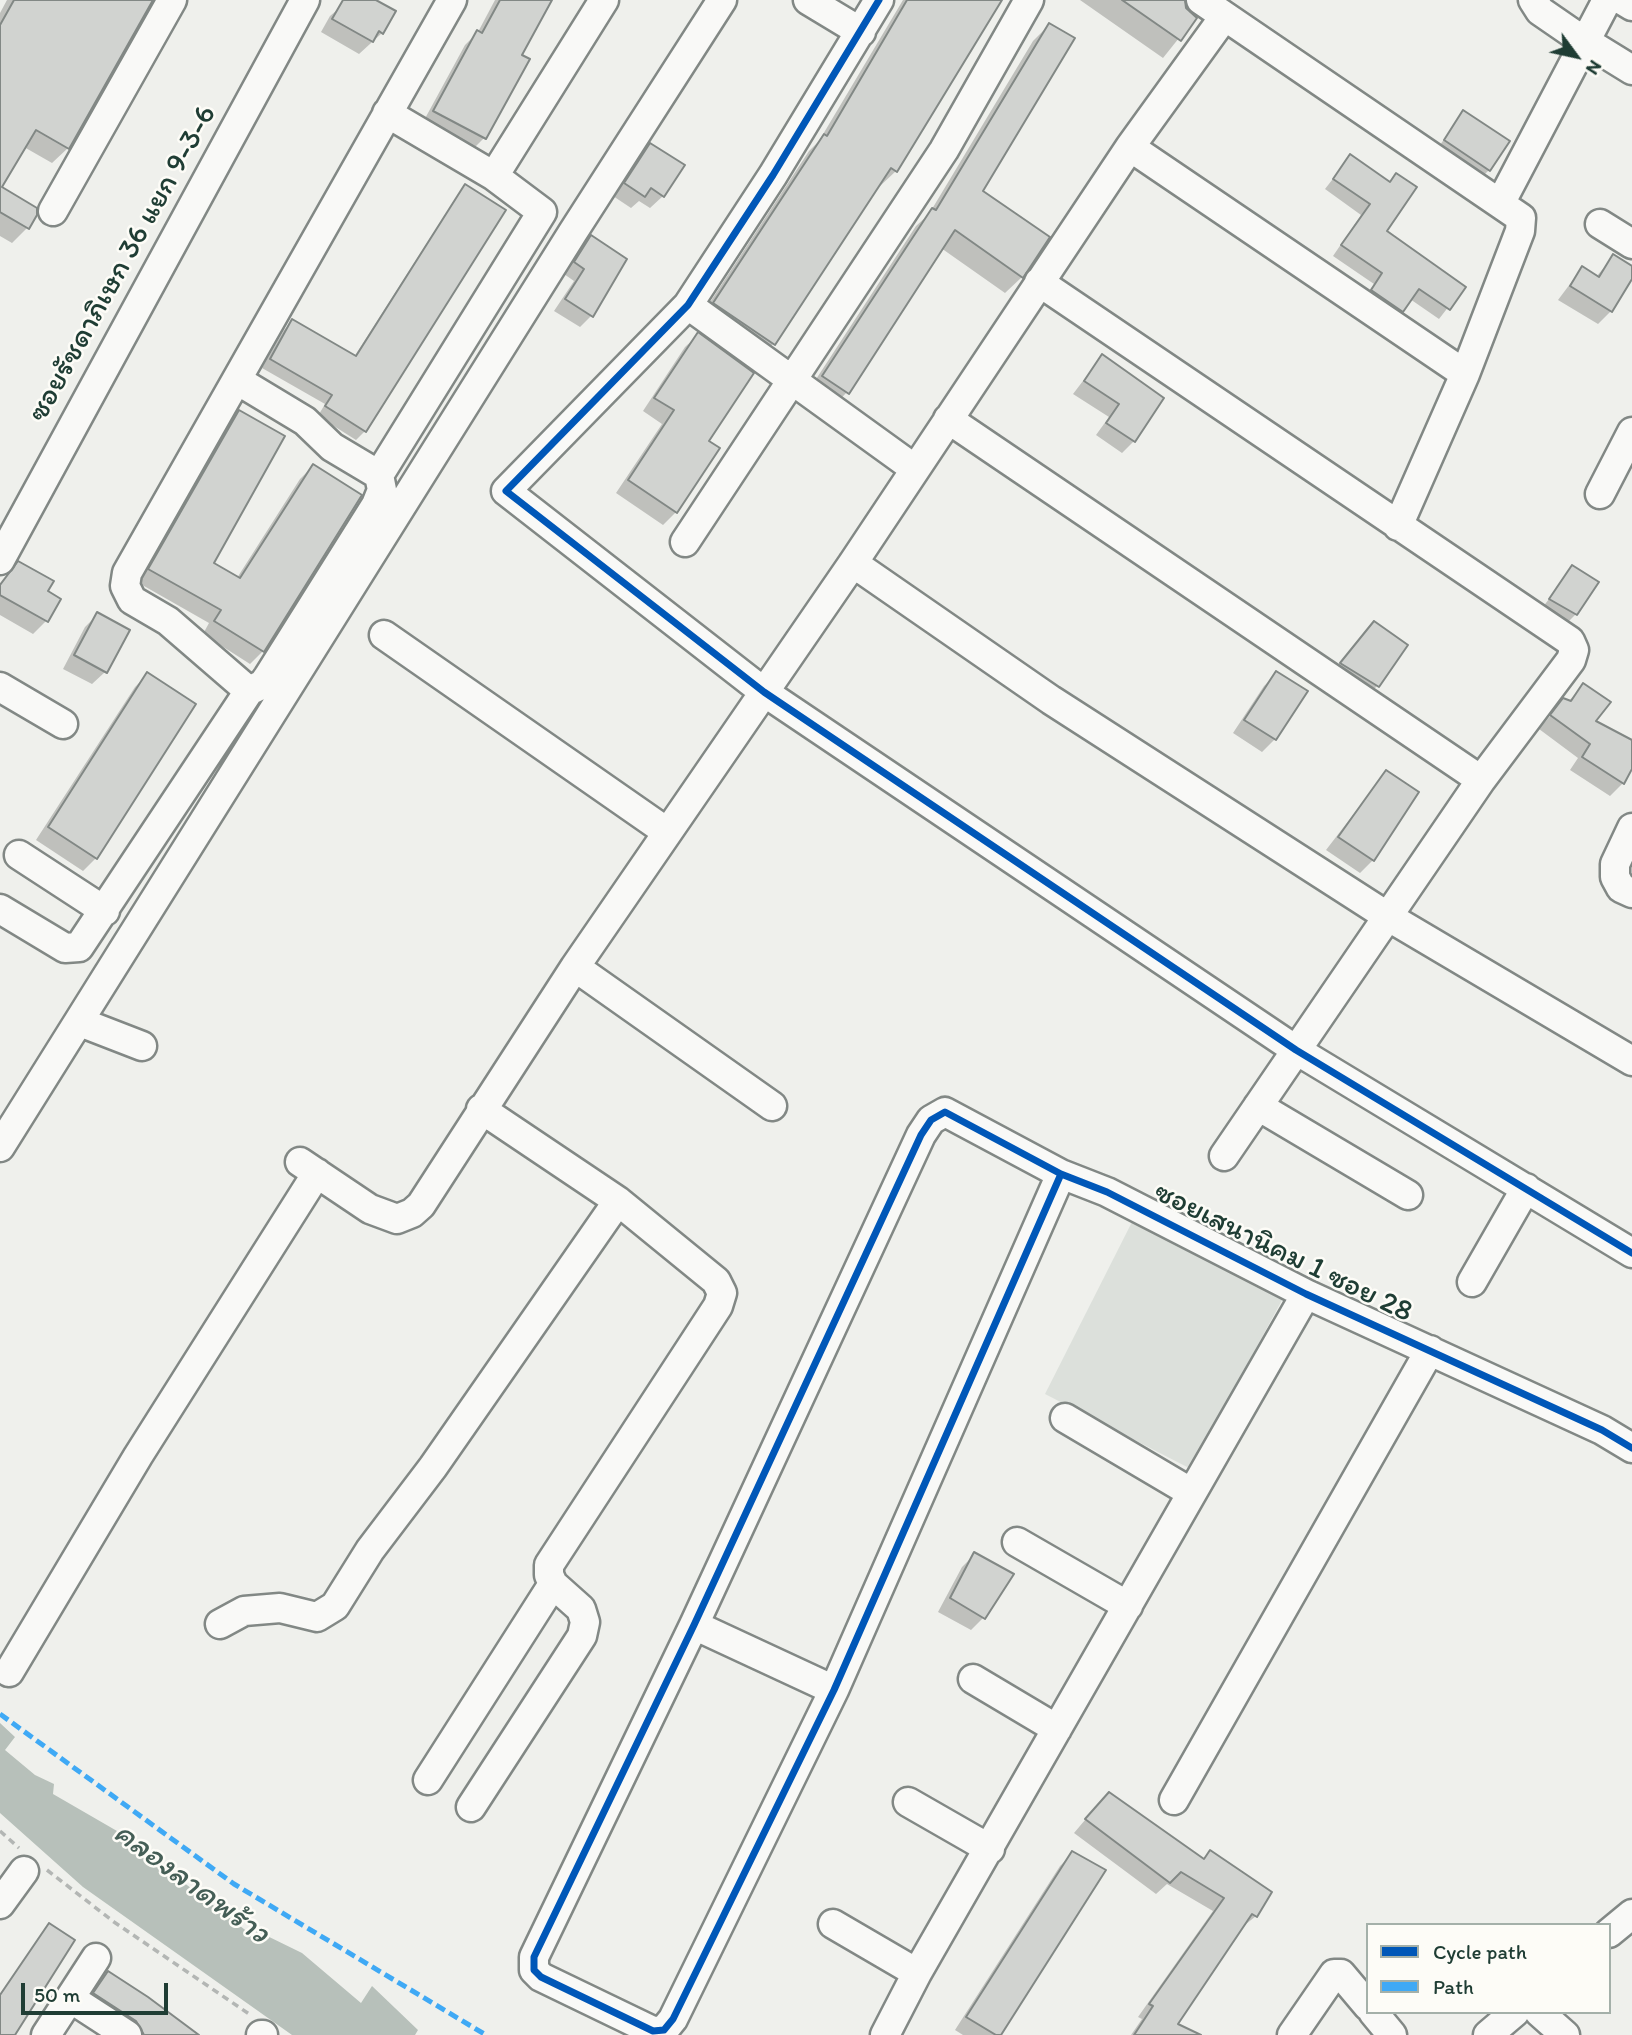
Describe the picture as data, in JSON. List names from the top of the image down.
{
  "streets": {
    "street": ["ซอยรัชดาภิเษก 36 แยก 9-3-6", "ซอยเสนานิคม 1 ซอย 28"]
  },
  "water": ["คลองลาดพร้าว"],
  "legend": ["Cycle path", "Path"],
  "scale_bar": "50 m",
  "north": "bottom right"
}
